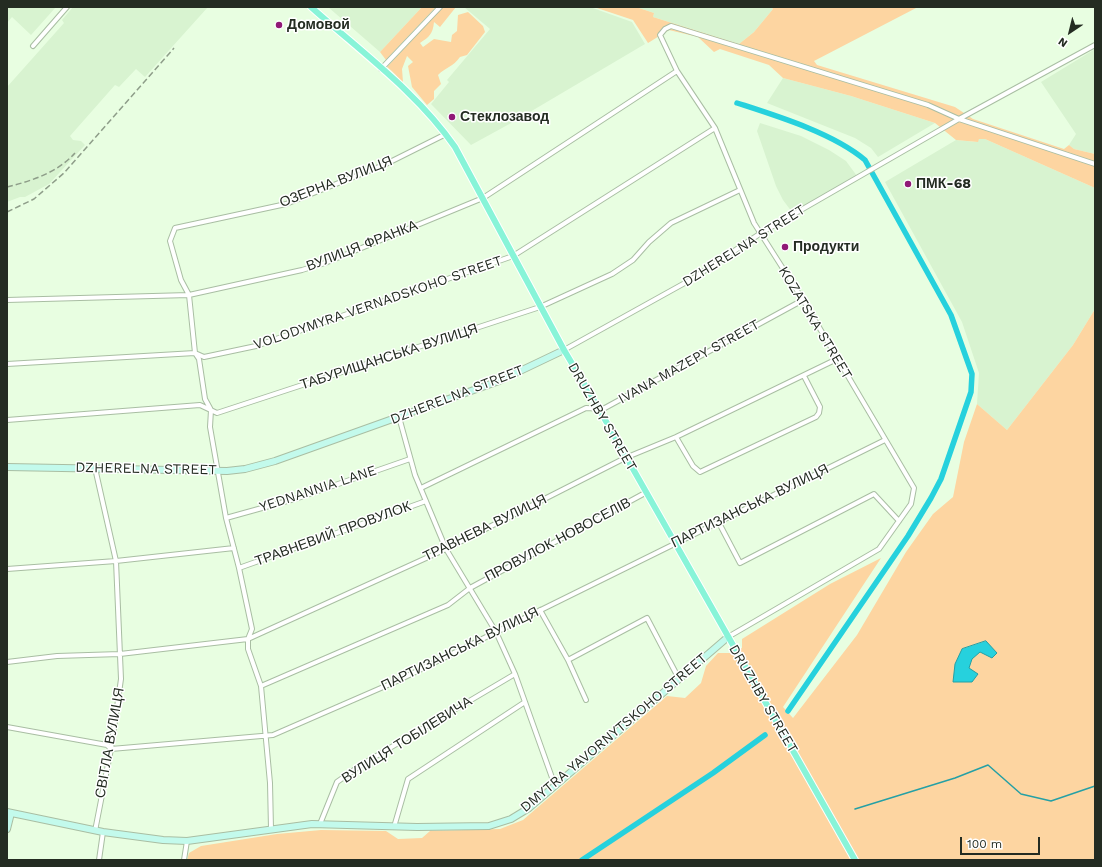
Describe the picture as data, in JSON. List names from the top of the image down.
{
  "streets": {
    "main road": ["DZHERELNA STREET", "DRUZHBY STREET", "DMYTRA YAVORNYTSKOHO STREET"],
    "street": [
      "ОЗЕРНА ВУЛИЦЯ",
      "ВУЛИЦЯ ФРАНКА",
      "VOLODYMYRA VERNADSKOHO STREET",
      "KOZATSKA STREET",
      "ТАБУРИЩАНСЬКА ВУЛИЦЯ",
      "IVANA MAZEPY STREET",
      "YEDNANNIA LANE",
      "ПАРТИЗАНСЬКА ВУЛИЦЯ",
      "ТРАВНЕВА ВУЛИЦЯ",
      "ТРАВНЕВИЙ ПРОВУЛОК",
      "ПРОВУЛОК НОВОСЕЛІВ",
      "ВУЛИЦЯ ТОБІЛЕВИЧА",
      "СВІТЛА ВУЛИЦЯ"
    ]
  },
  "crossings": [
    ["ОЗЕРНА ВУЛИЦЯ", "ВУЛИЦЯ ФРАНКА"],
    ["ОЗЕРНА ВУЛИЦЯ", "DRUZHBY STREET"],
    ["ВУЛИЦЯ ФРАНКА", "KOZATSKA STREET"],
    ["ВУЛИЦЯ ФРАНКА", "DRUZHBY STREET"],
    ["DZHERELNA STREET", "KOZATSKA STREET"],
    ["DZHERELNA STREET", "DRUZHBY STREET"],
    ["VOLODYMYRA VERNADSKOHO STREET", "KOZATSKA STREET"],
    ["VOLODYMYRA VERNADSKOHO STREET", "DRUZHBY STREET"],
    ["KOZATSKA STREET", "ТАБУРИЩАНСЬКА ВУЛИЦЯ"],
    ["KOZATSKA STREET", "IVANA MAZEPY STREET"],
    ["KOZATSKA STREET", "ПАРТИЗАНСЬКА ВУЛИЦЯ"],
    ["KOZATSKA STREET", "ТРАВНЕВА ВУЛИЦЯ"],
    ["KOZATSKA STREET", "DMYTRA YAVORNYTSKOHO STREET"],
    ["ТАБУРИЩАНСЬКА ВУЛИЦЯ", "DRUZHBY STREET"],
    ["IVANA MAZEPY STREET", "DRUZHBY STREET"],
    ["DRUZHBY STREET", "ПАРТИЗАНСЬКА ВУЛИЦЯ"],
    ["DRUZHBY STREET", "ТРАВНЕВА ВУЛИЦЯ"],
    ["DRUZHBY STREET", "ПРОВУЛОК НОВОСЕЛІВ"],
    ["DRUZHBY STREET", "DMYTRA YAVORNYTSKOHO STREET"],
    ["ПАРТИЗАНСЬКА ВУЛИЦЯ", "СВІТЛА ВУЛИЦЯ"],
    ["ТРАВНЕВА ВУЛИЦЯ", "СВІТЛА ВУЛИЦЯ"],
    ["DMYTRA YAVORNYTSKOHO STREET", "ВУЛИЦЯ ТОБІЛЕВИЧА"],
    ["DMYTRA YAVORNYTSKOHO STREET", "СВІТЛА ВУЛИЦЯ"]
  ],
  "places": [
    "Домовой",
    "Стеклозавод",
    "ПМК-68",
    "Продукти"
  ],
  "scale_bar": "100 m",
  "north": "bottom left"
}
